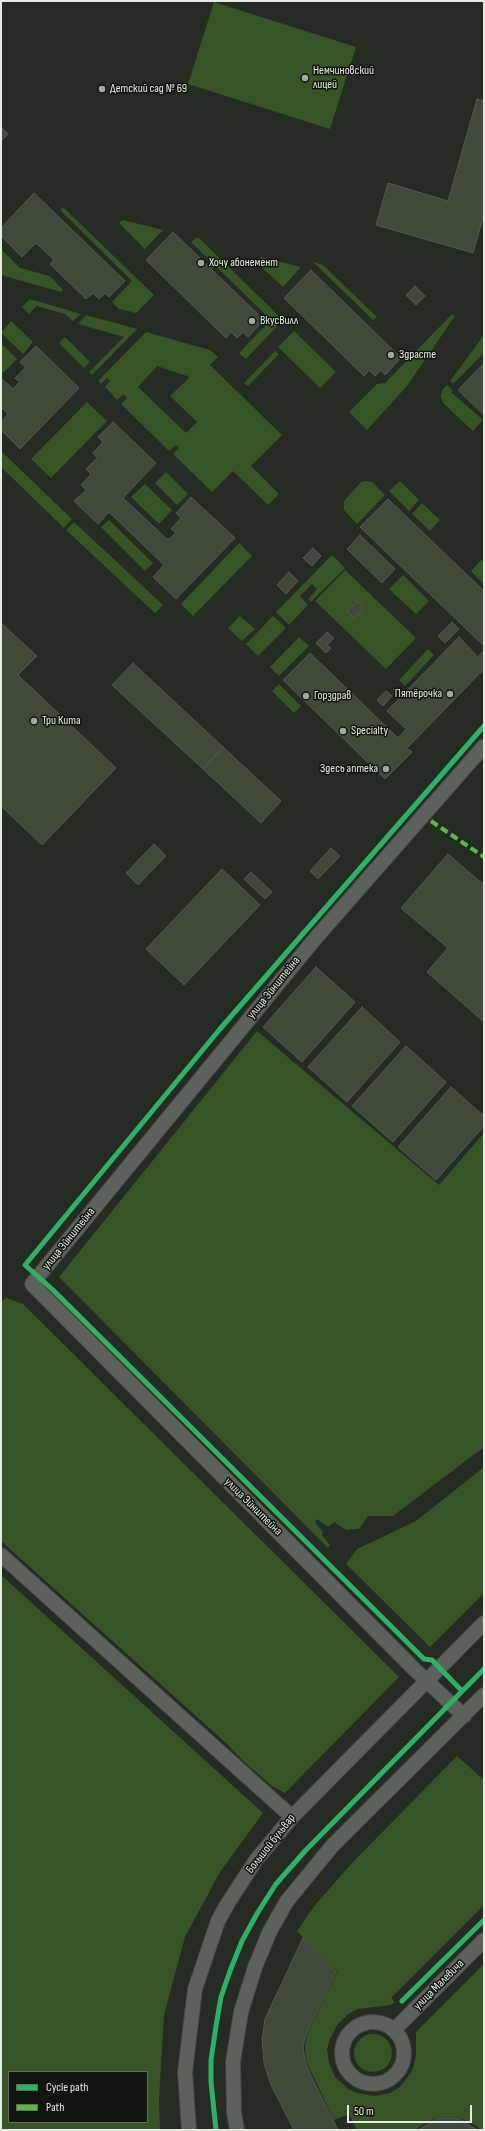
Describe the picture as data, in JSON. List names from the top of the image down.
{
  "streets": {
    "street": ["улица Эйнштейна", "Большой бульвар", "улица Малевича"]
  },
  "crossings": [
    ["улица Эйнштейна", "Большой бульвар"]
  ],
  "places": [
    "Немчиновский лицей",
    "Детский сад № 69",
    "Хочу абонемент",
    "ВкусВилл",
    "Здрасте",
    "Пятёрочка",
    "Горздрав",
    "Три Кита",
    "Specialty",
    "Здесь аптека"
  ],
  "legend": ["Cycle path", "Path"],
  "scale_bar": "50 m"
}
